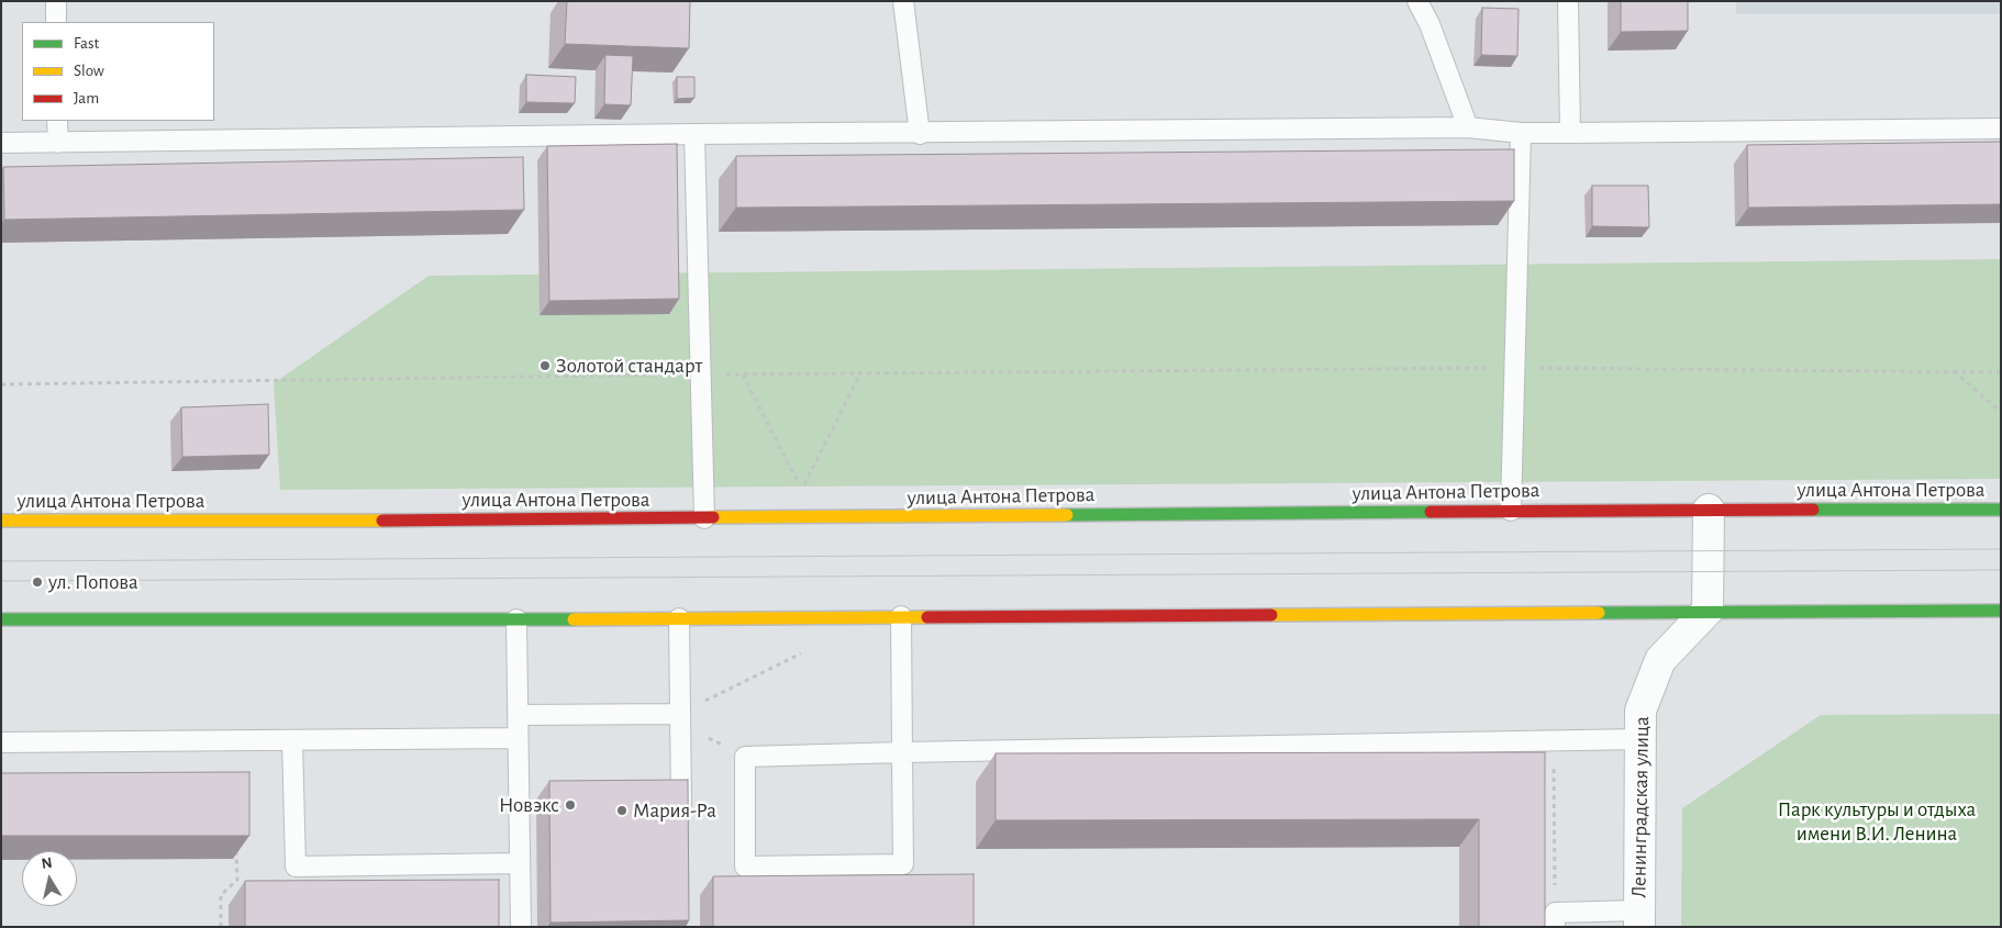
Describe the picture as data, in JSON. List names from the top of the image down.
{
  "streets": {
    "main road": ["улица Антона Петрова"],
    "street": ["Ленинградская улица"]
  },
  "parks": ["Парк культуры и отдыха имени В.И. Ленина"],
  "places": [
    "Золотой стандарт",
    "ул. Попова",
    "Новэкс",
    "Мария-Ра"
  ],
  "legend": ["Fast", "Slow", "Jam"],
  "north": "top"
}
